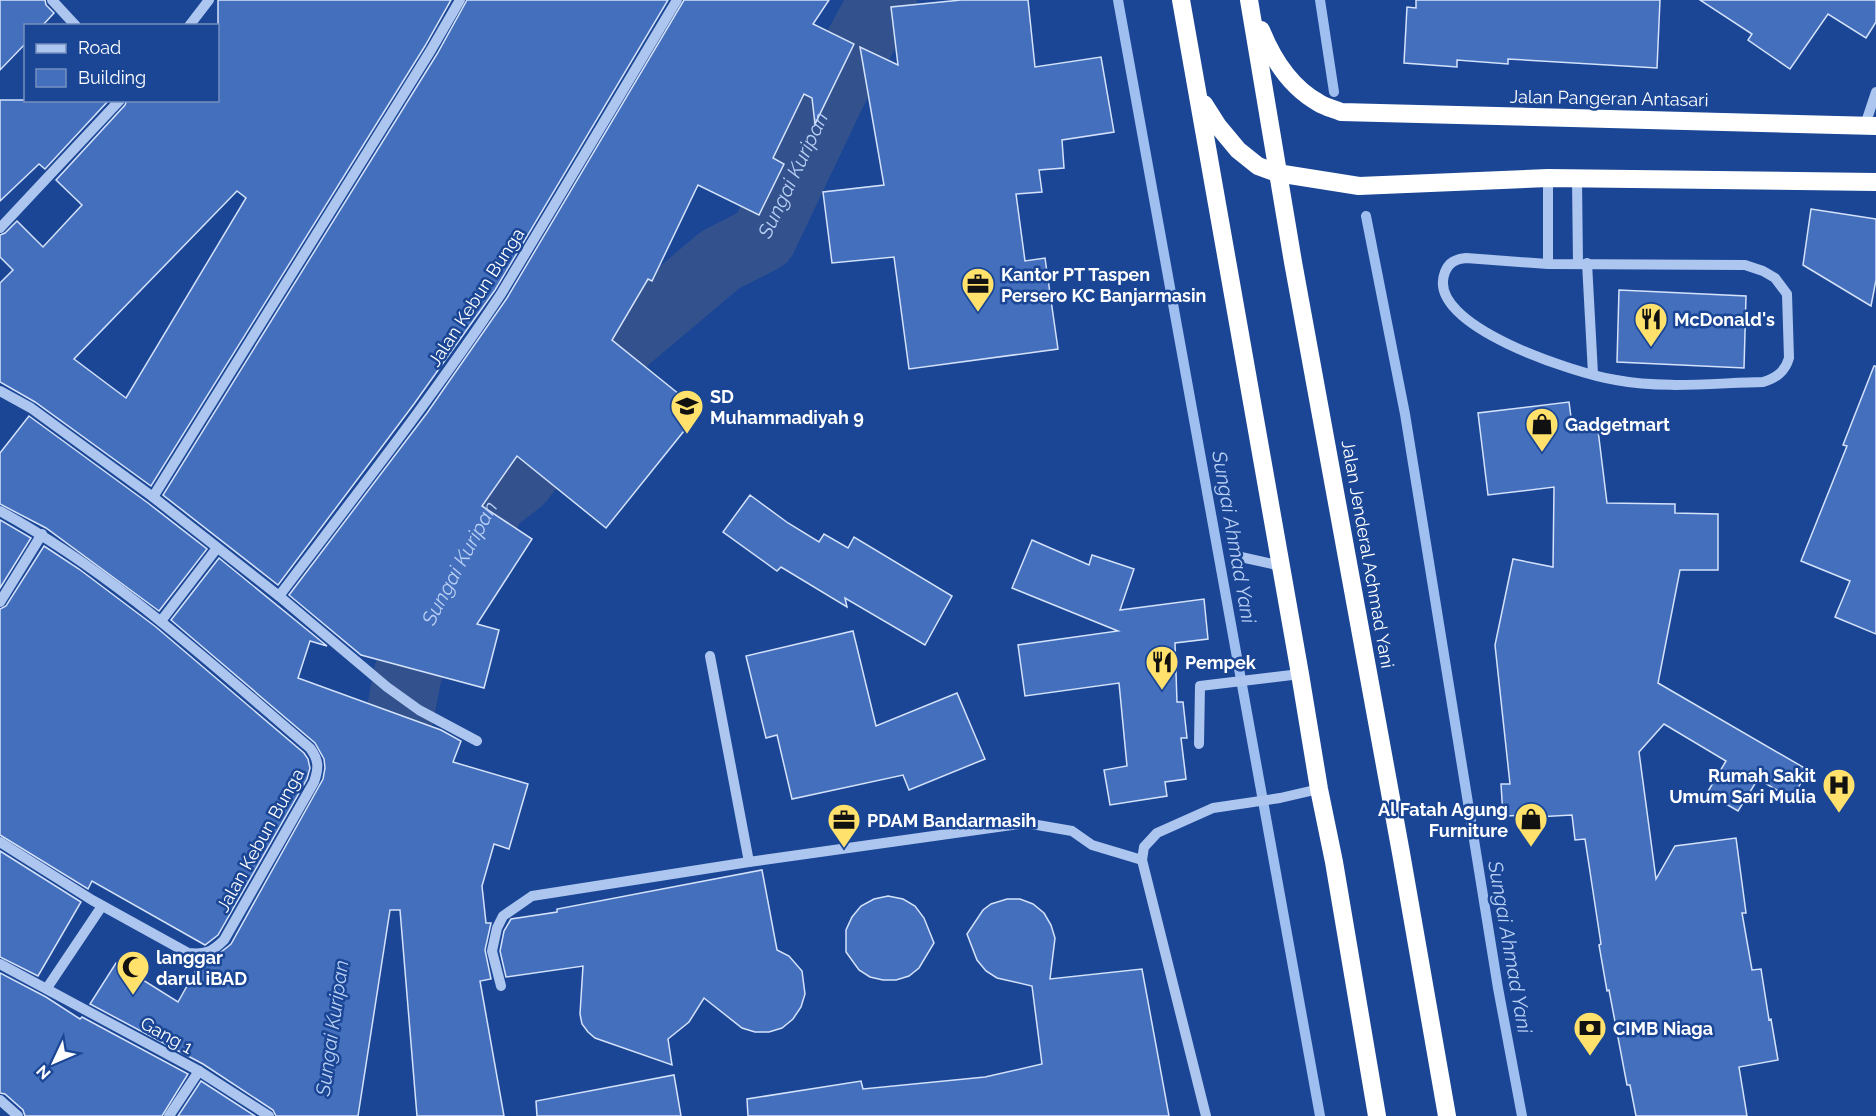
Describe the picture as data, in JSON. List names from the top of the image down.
{
  "streets": {
    "highway": ["Jalan Pangeran Antasari", "Jalan Jenderal Achmad Yani"],
    "street": ["Jalan Kebun Bunga", "Gang 1"]
  },
  "crossings": [
    ["Jalan Pangeran Antasari", "Jalan Jenderal Achmad Yani"]
  ],
  "water": ["Sungai Kuripan", "Sungai Ahmad Yani"],
  "places": {
    "office": ["Kantor PT Taspen Persero KC Banjarmasin", "PDAM Bandarmasih"],
    "restaurant": ["McDonald's", "Pempek"],
    "school or university": ["SD Muhammadiyah 9"],
    "shop": ["Gadgetmart", "Al Fatah Agung Furniture"],
    "hospital": ["Rumah Sakit Umum Sari Mulia"],
    "mosque": ["langgar darul iBAD"],
    "bank": ["CIMB Niaga"]
  },
  "legend": ["Road", "Building"],
  "north": "bottom left"
}
